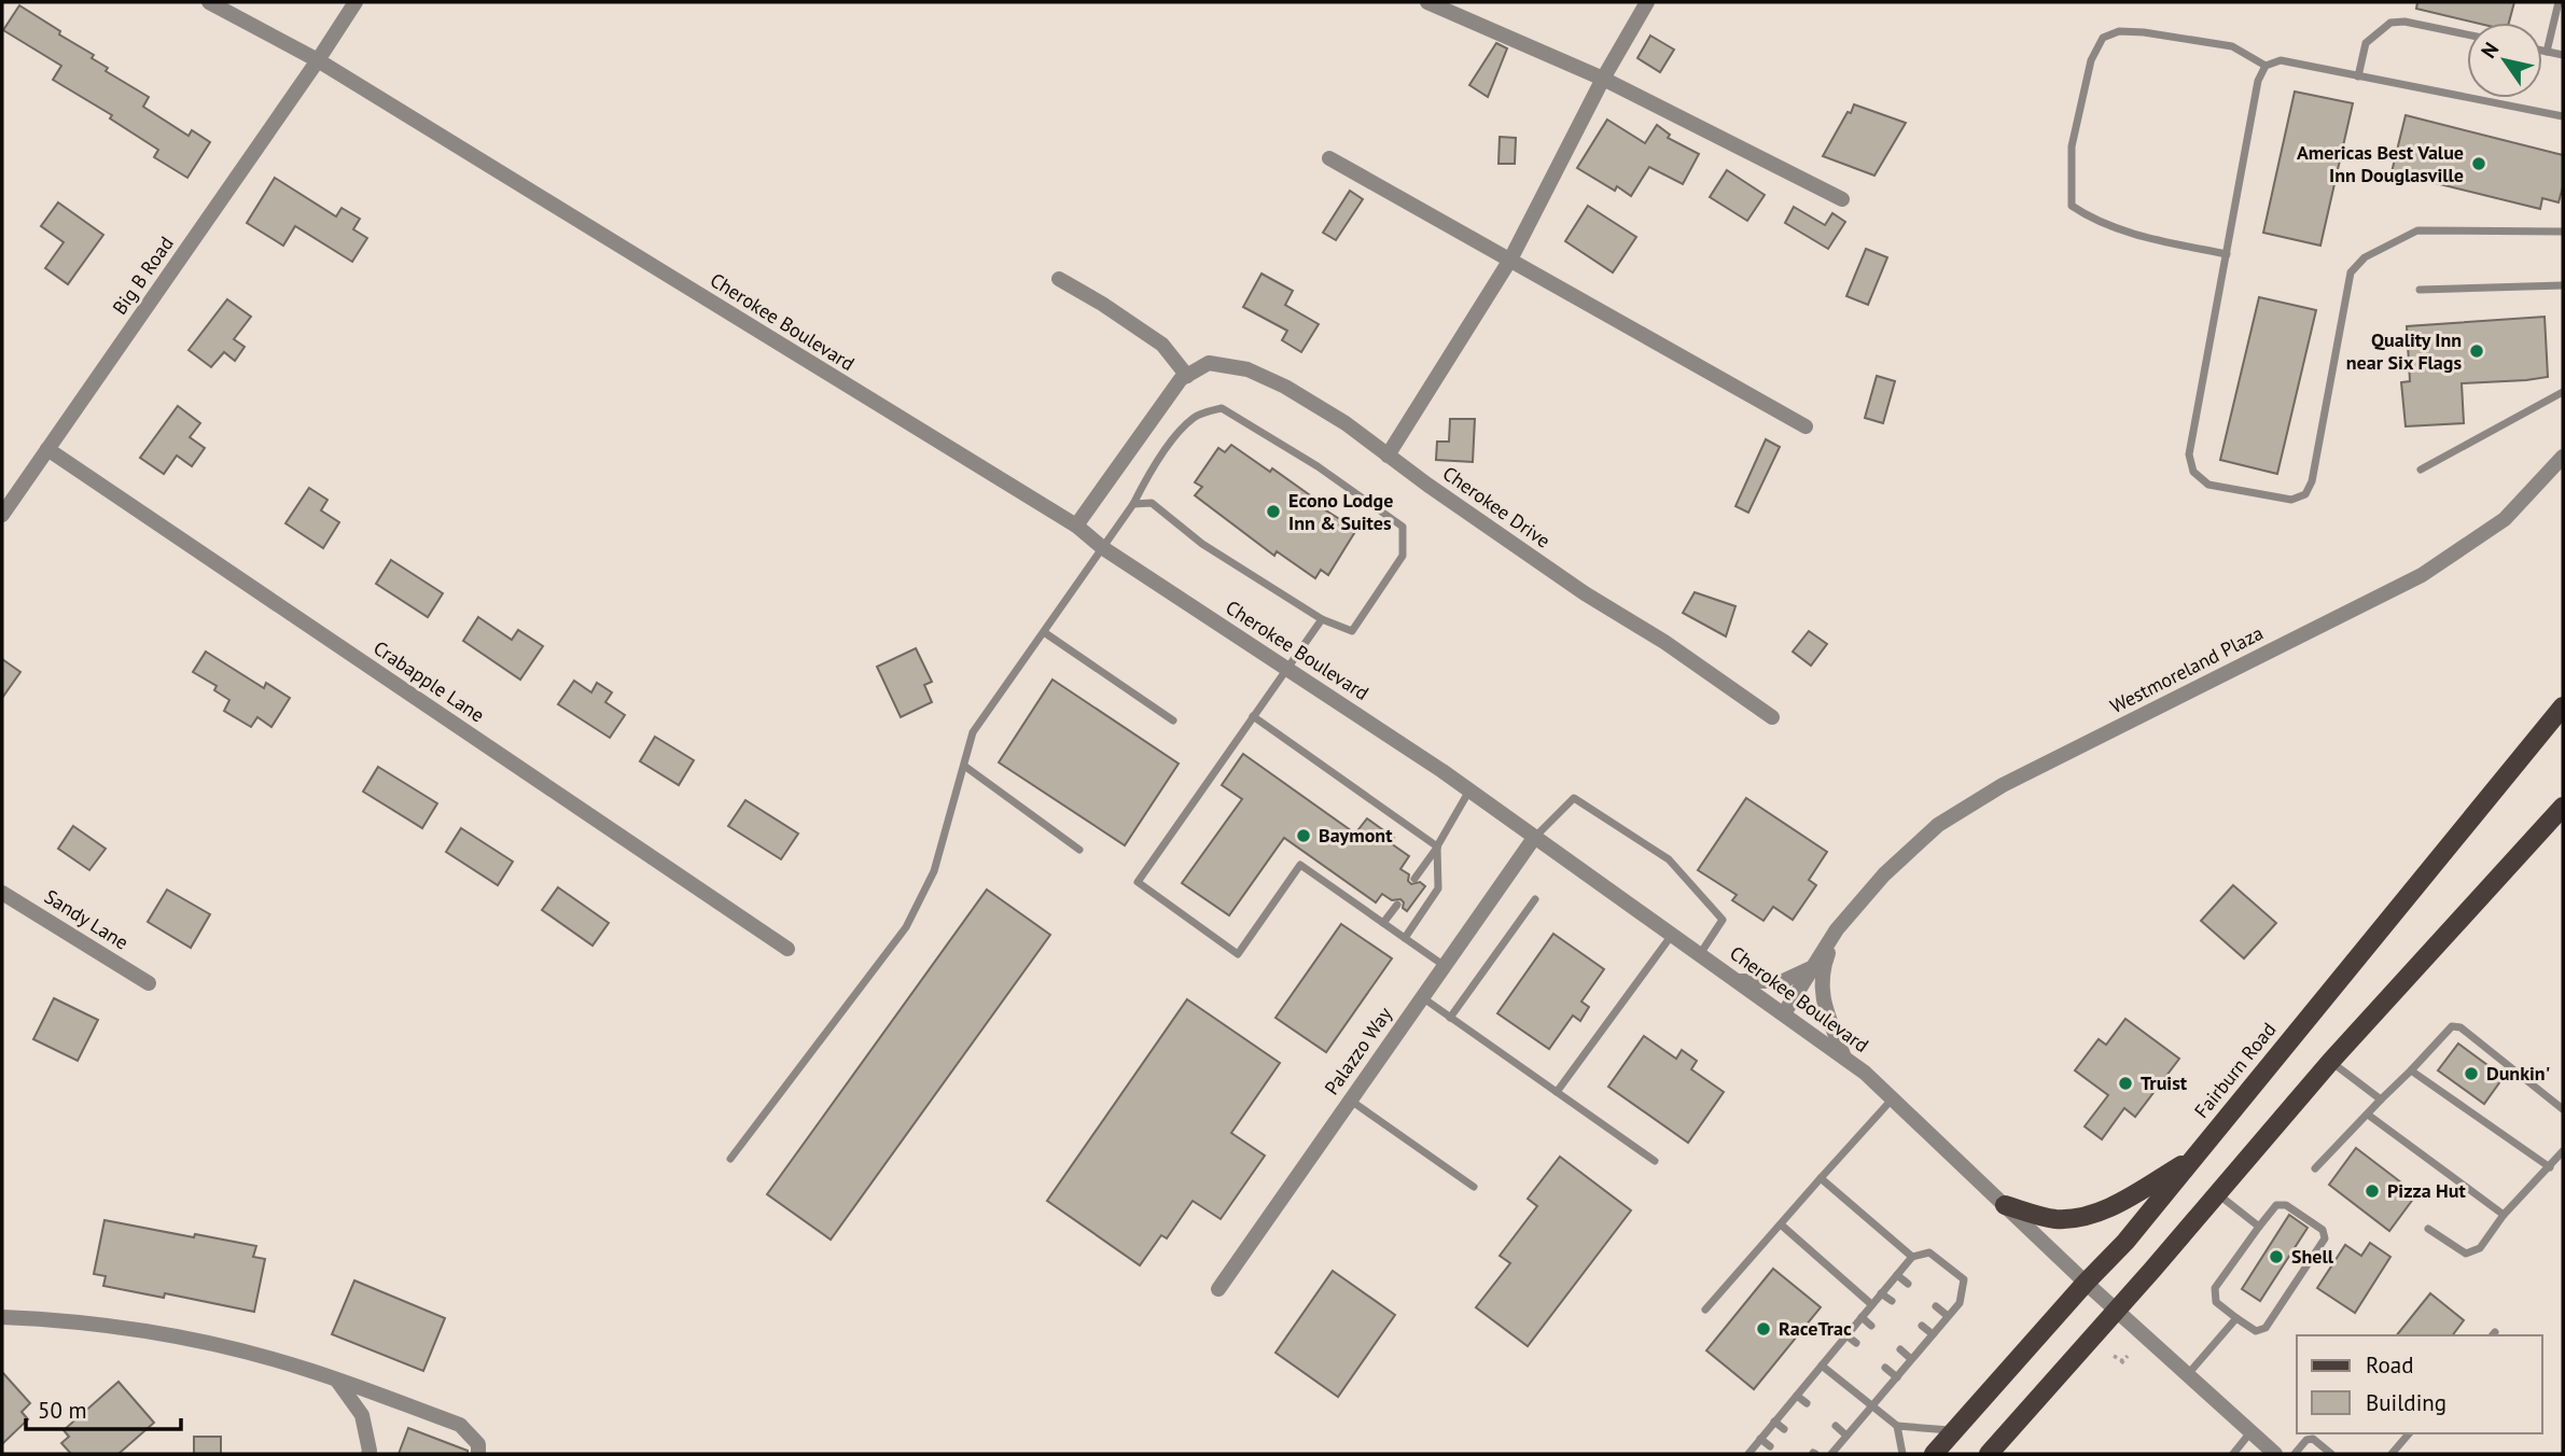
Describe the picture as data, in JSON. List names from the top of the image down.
{
  "streets": {
    "main road": ["Fairburn Road"],
    "street": [
      "Big B Road",
      "Cherokee Boulevard",
      "Cherokee Drive",
      "Westmoreland Plaza",
      "Crabapple Lane",
      "Sandy Lane",
      "Palazzo Way"
    ]
  },
  "crossings": [
    ["Big B Road", "Cherokee Boulevard"],
    ["Big B Road", "Crabapple Lane"],
    ["Cherokee Boulevard", "Westmoreland Plaza"],
    ["Cherokee Boulevard", "Palazzo Way"],
    ["Cherokee Boulevard", "Fairburn Road"]
  ],
  "places": [
    "Americas Best Value Inn Douglasville",
    "Quality Inn near Six Flags",
    "Econo Lodge Inn & Suites",
    "Baymont",
    "Dunkin'",
    "Truist",
    "Pizza Hut",
    "Shell",
    "RaceTrac"
  ],
  "legend": ["Road", "Building"],
  "scale_bar": "50 m",
  "north": "top left"
}
